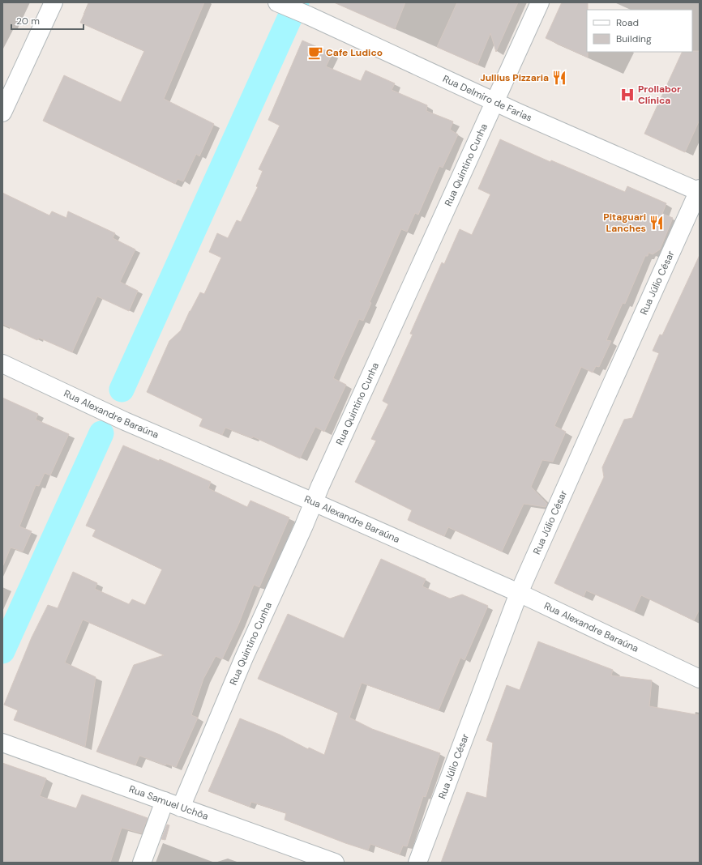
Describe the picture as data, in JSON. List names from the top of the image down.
{
  "streets": {
    "street": [
      "Rua Delmiro de Farias",
      "Rua Quintino Cunha",
      "Rua Júlio César",
      "Rua Alexandre Baraúna",
      "Rua Samuel Uchôa"
    ]
  },
  "crossings": [
    ["Rua Delmiro de Farias", "Rua Quintino Cunha"],
    ["Rua Delmiro de Farias", "Rua Júlio César"],
    ["Rua Quintino Cunha", "Rua Alexandre Baraúna"],
    ["Rua Quintino Cunha", "Rua Samuel Uchôa"],
    ["Rua Júlio César", "Rua Alexandre Baraúna"]
  ],
  "places": {
    "cafe": ["Cafe Ludico"],
    "restaurant": ["Jullius Pizzaria", "Pitaguari Lanches"],
    "hospital": ["Prollabor Clínica"]
  },
  "legend": ["Road", "Building"],
  "scale_bar": "20 m"
}
